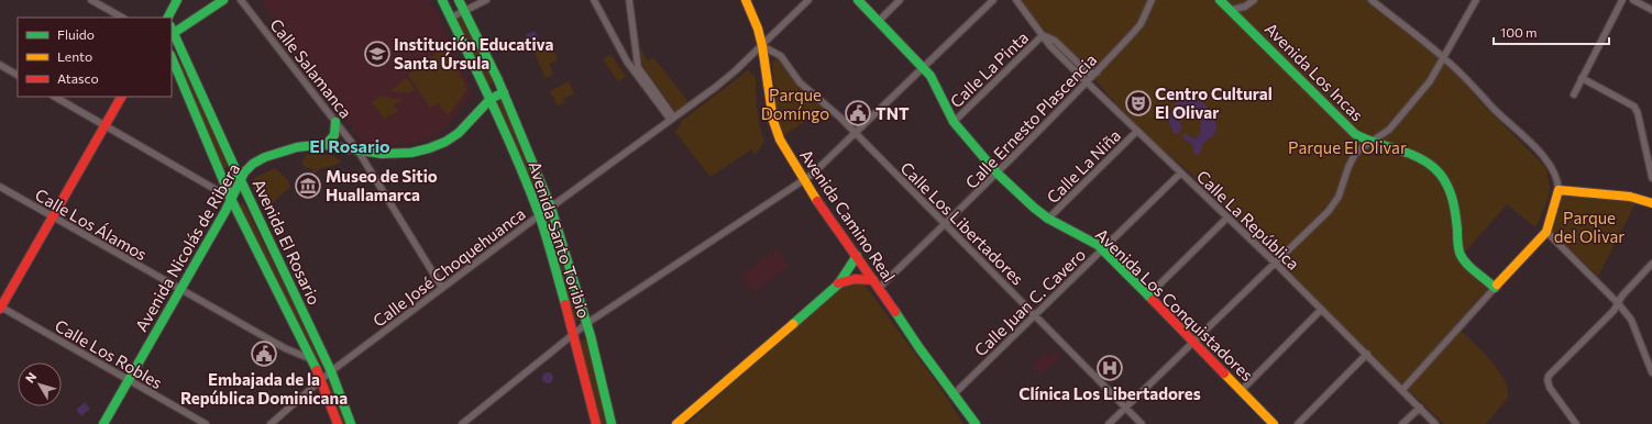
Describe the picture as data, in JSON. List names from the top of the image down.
{
  "streets": {
    "street": [
      "Calle Salamanca",
      "Calle La Pinta",
      "Avenida Los Incas",
      "Calle Ernesto Plascencia",
      "Calle La Niña",
      "Avenida Camino Real",
      "Calle La República",
      "Calle Los Libertadores",
      "Calle Los Álamos",
      "Avenida Santo Toribio",
      "Avenida El Rosario",
      "Avenida Nicolás de Ribera",
      "Calle José Choquehuanca",
      "Calle Juan C. Cavero",
      "Avenida Los Conquistadores",
      "Calle Los Robles"
    ]
  },
  "crossings": [
    ["Calle Salamanca", "Avenida Nicolás de Ribera"],
    ["Calle Salamanca", "Calle José Choquehuanca"],
    ["Calle La Pinta", "Calle La República"],
    ["Calle La Pinta", "Avenida Los Conquistadores"],
    ["Calle Ernesto Plascencia", "Avenida Camino Real"],
    ["Calle Ernesto Plascencia", "Calle La República"],
    ["Calle Ernesto Plascencia", "Calle Los Libertadores"],
    ["Calle Ernesto Plascencia", "Avenida Los Conquistadores"],
    ["Calle La Niña", "Calle La República"],
    ["Calle La Niña", "Avenida Los Conquistadores"],
    ["Avenida Camino Real", "Calle Los Libertadores"],
    ["Avenida Camino Real", "Calle José Choquehuanca"],
    ["Avenida Camino Real", "Calle Juan C. Cavero"],
    ["Calle La República", "Calle Juan C. Cavero"],
    ["Calle Los Libertadores", "Calle José Choquehuanca"],
    ["Calle Los Libertadores", "Calle Juan C. Cavero"],
    ["Calle Los Álamos", "Avenida El Rosario"],
    ["Calle Los Álamos", "Avenida Nicolás de Ribera"],
    ["Avenida Santo Toribio", "Avenida Nicolás de Ribera"],
    ["Avenida Santo Toribio", "Calle José Choquehuanca"],
    ["Avenida El Rosario", "Avenida Nicolás de Ribera"],
    ["Avenida El Rosario", "Calle José Choquehuanca"],
    ["Avenida Nicolás de Ribera", "Calle Los Robles"],
    ["Calle Juan C. Cavero", "Avenida Los Conquistadores"]
  ],
  "districts": ["El Rosario"],
  "parks": ["Parque Domíngo", "Parque El Olivar", "Parque del Olivar"],
  "places": {
    "school or university": ["Institución Educativa Santa Úrsula"],
    "theatre": ["Centro Cultural El Olivar"],
    "public building": ["TNT", "Embajada de la República Dominicana"],
    "museum": ["Museo de Sitio Huallamarca"],
    "hospital": ["Clínica Los Libertadores"]
  },
  "legend": ["Fluido", "Lento", "Atasco"],
  "scale_bar": "100 m",
  "north": "top left"
}
